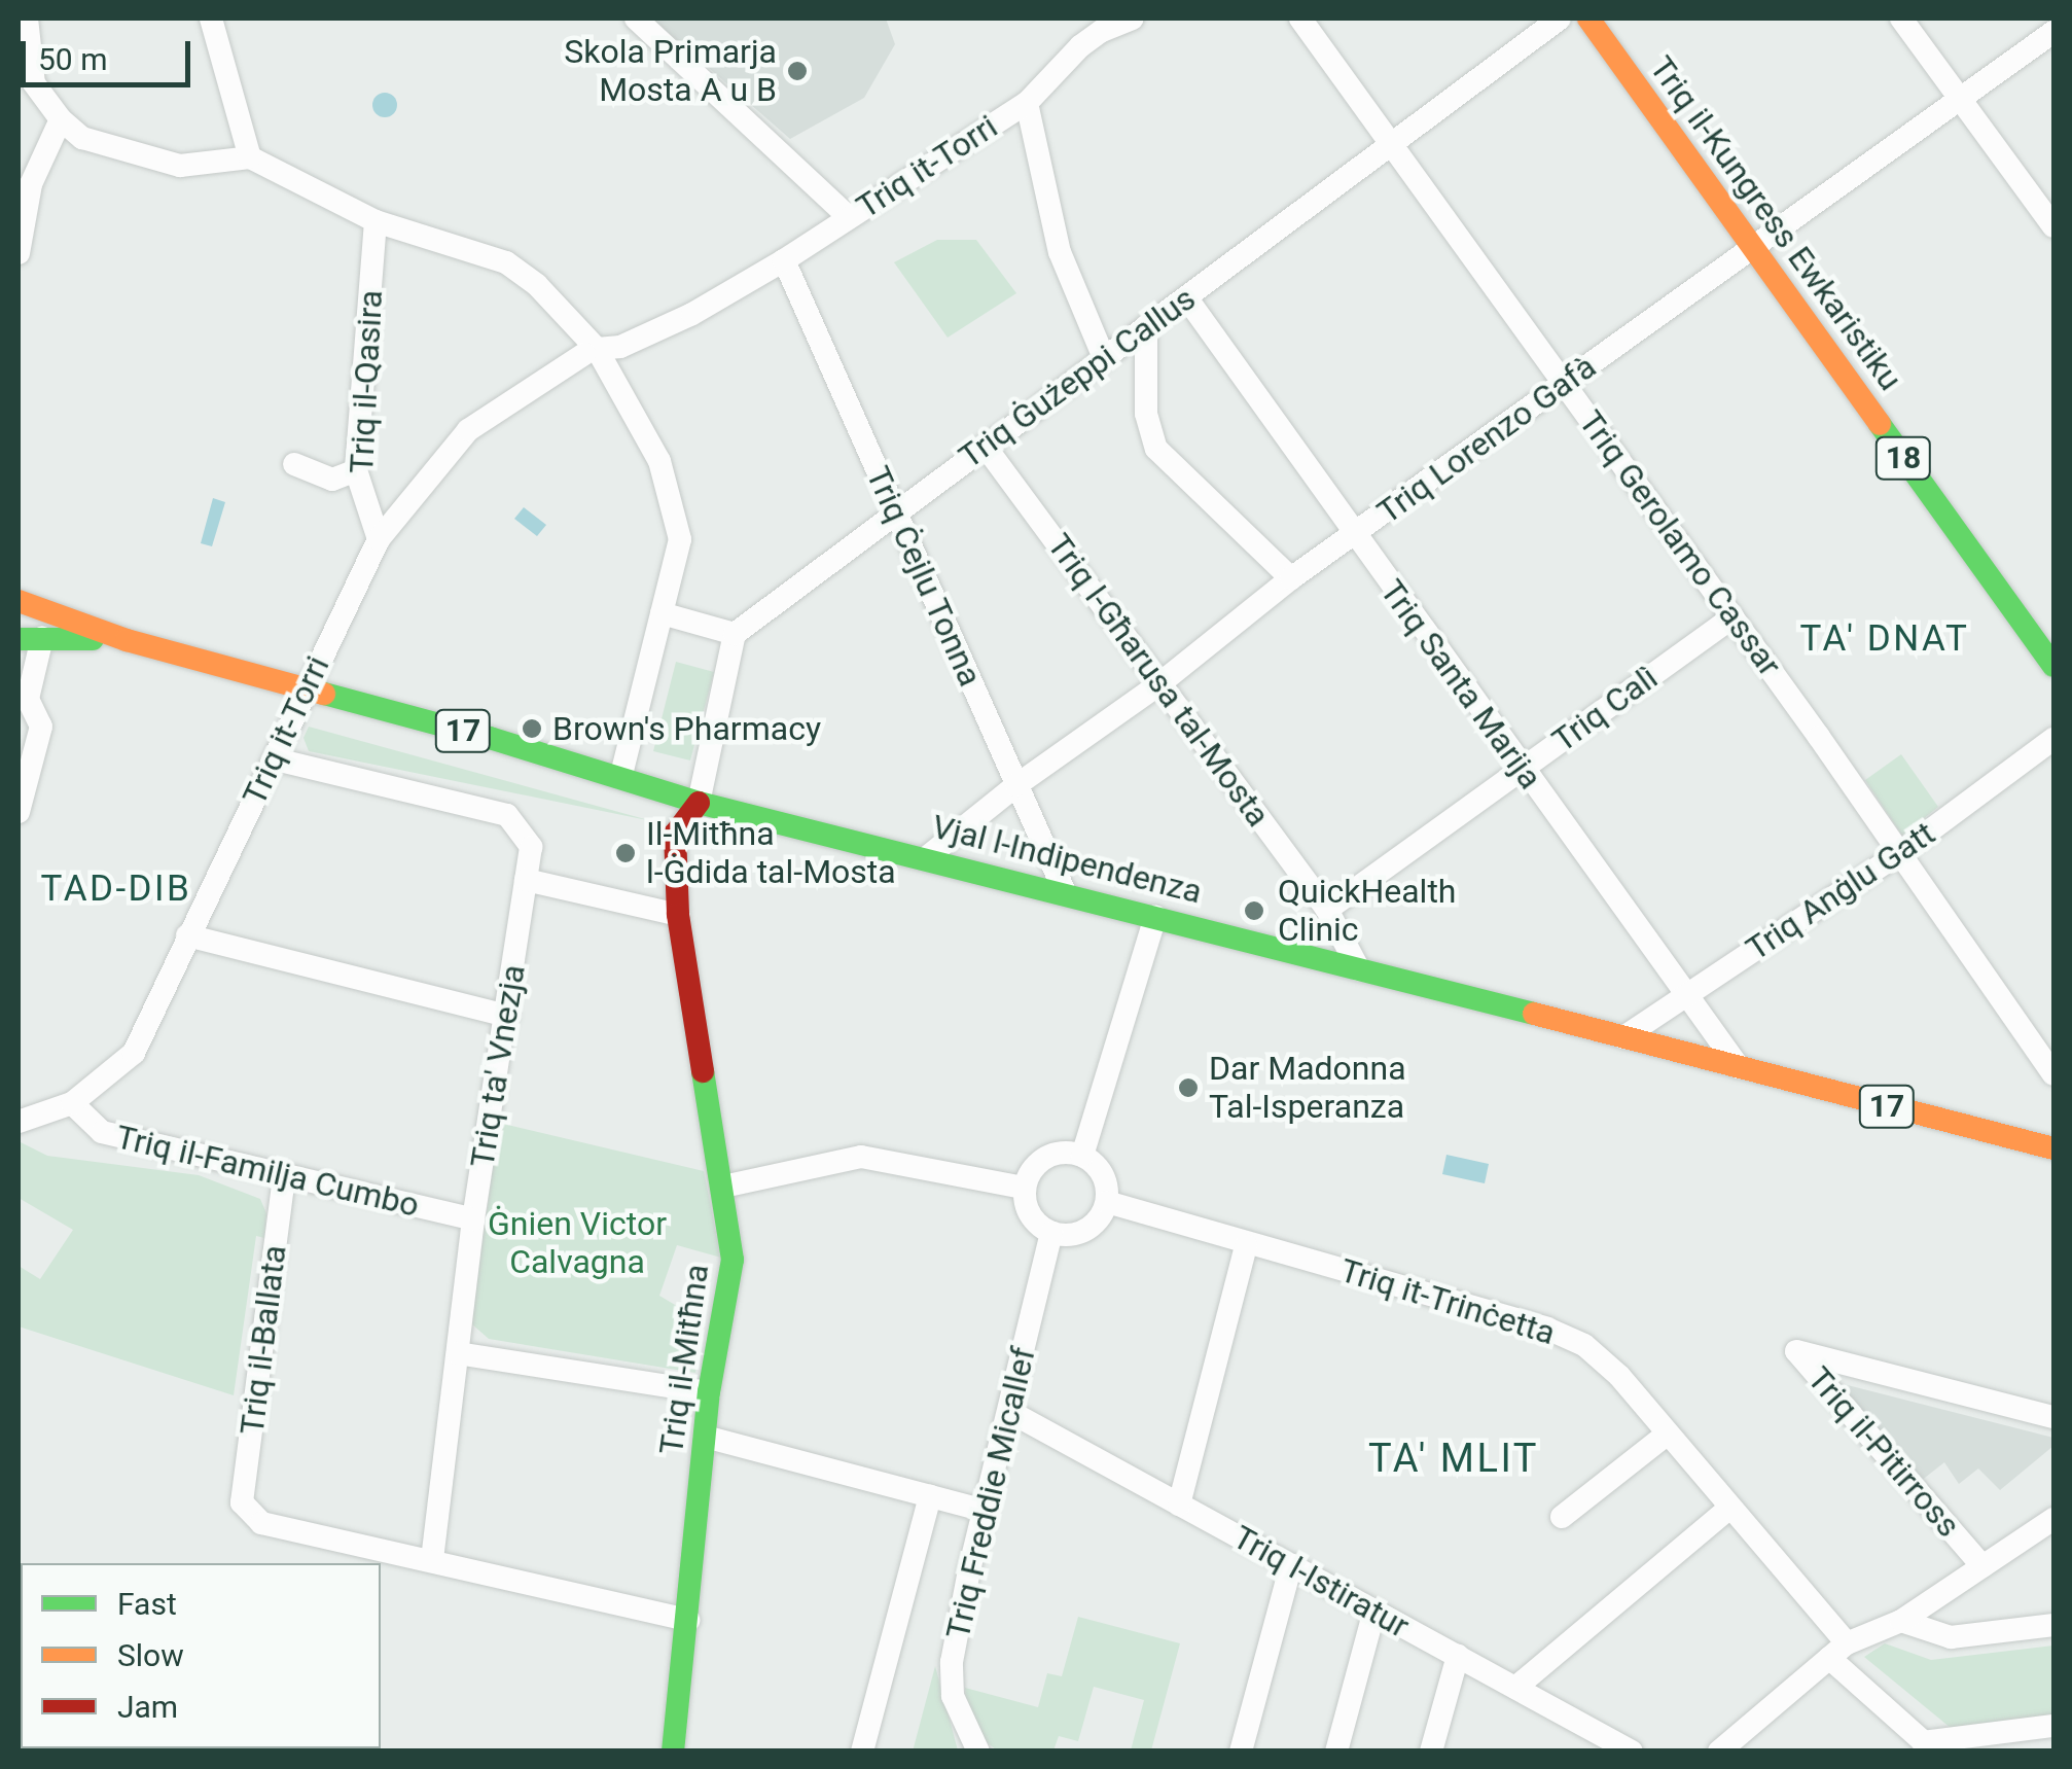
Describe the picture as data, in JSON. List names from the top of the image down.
{
  "streets": {
    "main road": [
      "Triq il-Kungress Ewkaristiku",
      "18",
      "17",
      "Vjal l-Indipendenza",
      "Triq il-Mitħna"
    ],
    "street": [
      "Triq it-Torri",
      "Triq Ġużeppi Callus",
      "Triq il-Qasira",
      "Triq Lorenzo Gafà",
      "Triq Gerolamo Cassar",
      "Triq Ċejlu Tonna",
      "Triq l-Għarusa tal-Mosta",
      "Triq Santa Marija",
      "Triq Calì",
      "Triq Anġlu Gatt",
      "Triq ta' Vnezja",
      "Triq il-Familja Cumbo",
      "Triq it-Trinċetta",
      "Triq il-Ballata",
      "Triq il-Pitirross",
      "Triq Freddie Micallef",
      "Triq l-Istiratur"
    ]
  },
  "crossings": [
    ["Triq it-Torri", "Triq il-Qasira"],
    ["Triq it-Torri", "Triq Ċejlu Tonna"],
    ["Triq it-Torri", "Vjal l-Indipendenza"],
    ["Triq it-Torri", "Triq ta' Vnezja"],
    ["Triq it-Torri", "Triq il-Familja Cumbo"],
    ["Triq il-Kungress Ewkaristiku", "Triq Lorenzo Gafà"],
    ["Triq Ġużeppi Callus", "Triq Gerolamo Cassar"],
    ["Triq Ġużeppi Callus", "Triq Ċejlu Tonna"],
    ["Triq Ġużeppi Callus", "Triq l-Għarusa tal-Mosta"],
    ["Triq Ġużeppi Callus", "Triq Santa Marija"],
    ["Triq Lorenzo Gafà", "Triq Gerolamo Cassar"],
    ["Triq Lorenzo Gafà", "Triq Ċejlu Tonna"],
    ["Triq Lorenzo Gafà", "Triq l-Għarusa tal-Mosta"],
    ["Triq Lorenzo Gafà", "Triq Santa Marija"],
    ["Triq Lorenzo Gafà", "Vjal l-Indipendenza"],
    ["Triq Gerolamo Cassar", "Triq Calì"],
    ["Triq Gerolamo Cassar", "Triq Anġlu Gatt"],
    ["Triq Ċejlu Tonna", "Vjal l-Indipendenza"],
    ["Triq l-Għarusa tal-Mosta", "Triq Calì"],
    ["Triq l-Għarusa tal-Mosta", "Vjal l-Indipendenza"],
    ["Triq Santa Marija", "Triq Calì"],
    ["Triq Santa Marija", "Vjal l-Indipendenza"],
    ["Triq Santa Marija", "Triq Anġlu Gatt"],
    ["Vjal l-Indipendenza", "Triq Anġlu Gatt"],
    ["Vjal l-Indipendenza", "Triq il-Mitħna"],
    ["Triq ta' Vnezja", "Triq il-Familja Cumbo"],
    ["Triq ta' Vnezja", "Triq il-Ballata"],
    ["Triq il-Familja Cumbo", "Triq il-Ballata"],
    ["Triq it-Trinċetta", "Triq Freddie Micallef"],
    ["Triq Freddie Micallef", "Triq l-Istiratur"]
  ],
  "districts": ["TA' DNAT", "TAD-DIB", "TA' MLIT"],
  "parks": ["Ġnien Victor Calvagna"],
  "places": [
    "Skola Primarja Mosta A u B",
    "Brown's Pharmacy",
    "Il-Mitħna l-Ġdida tal-Mosta",
    "QuickHealth Clinic",
    "Dar Madonna Tal-Isperanza"
  ],
  "legend": ["Fast", "Slow", "Jam"],
  "scale_bar": "50 m"
}
